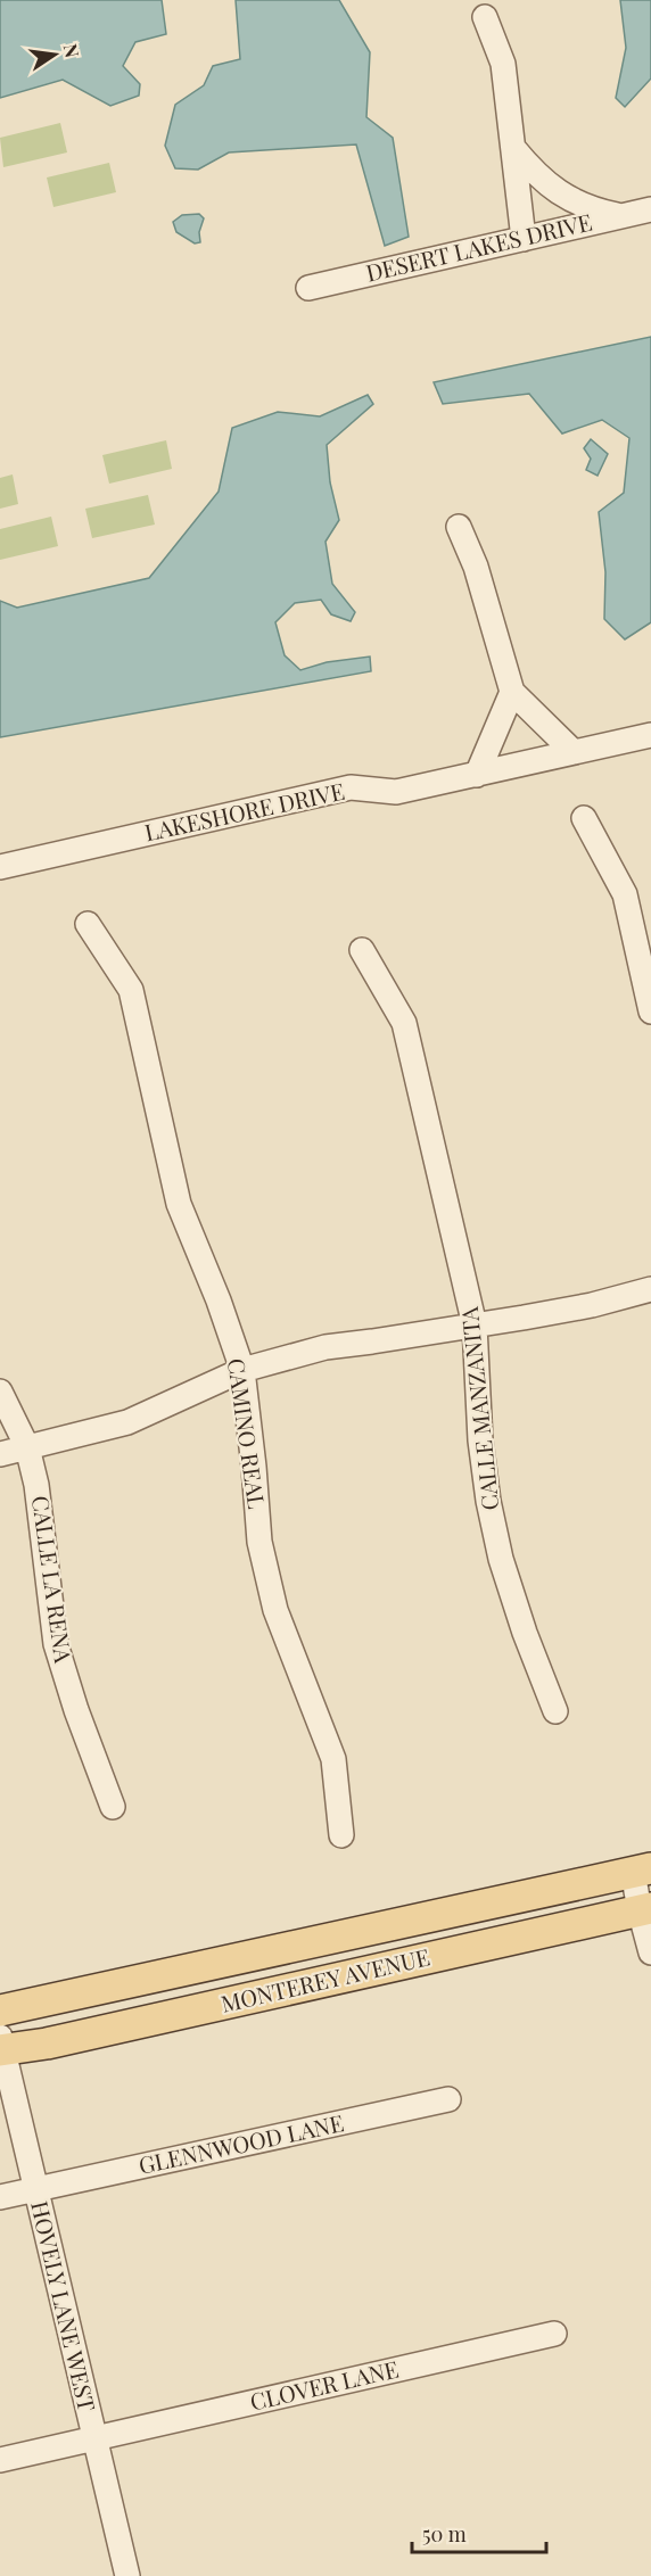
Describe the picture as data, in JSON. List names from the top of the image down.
{
  "streets": {
    "main road": ["MONTEREY AVENUE"],
    "street": [
      "DESERT LAKES DRIVE",
      "LAKESHORE DRIVE",
      "CALLE MANZANITA",
      "CAMINO REAL",
      "CALLE LA RENA",
      "GLENNWOOD LANE",
      "HOVELY LANE WEST",
      "CLOVER LANE"
    ]
  },
  "crossings": [
    ["MONTEREY AVENUE", "HOVELY LANE WEST"],
    ["GLENNWOOD LANE", "HOVELY LANE WEST"],
    ["HOVELY LANE WEST", "CLOVER LANE"]
  ],
  "scale_bar": "50 m",
  "north": "right"
}
